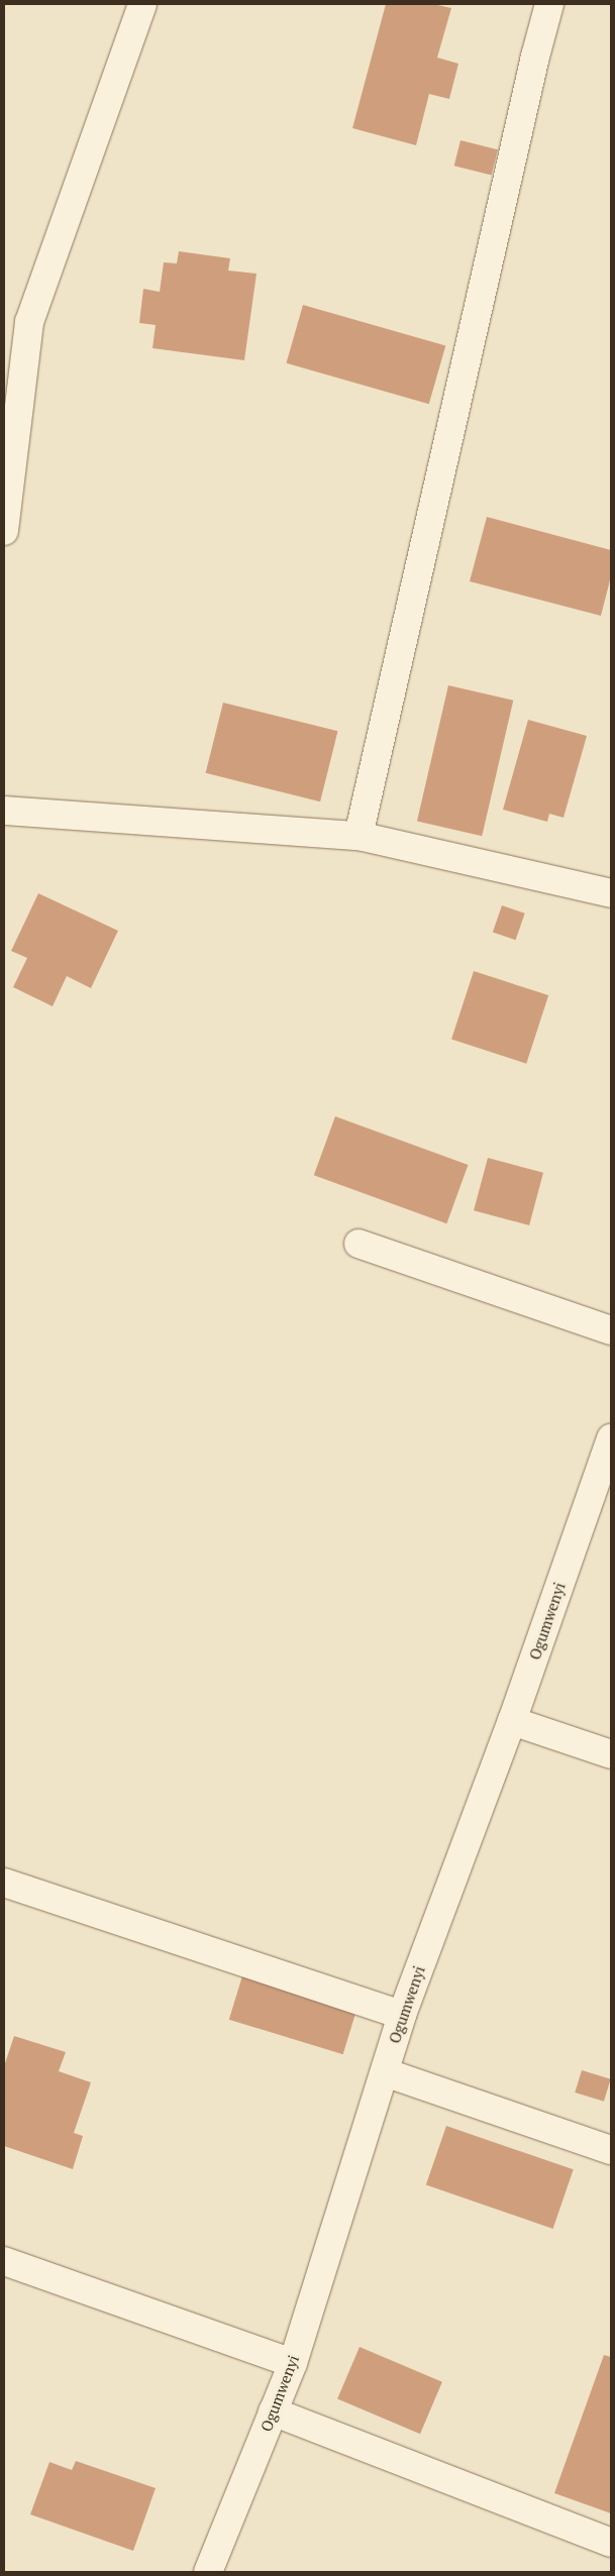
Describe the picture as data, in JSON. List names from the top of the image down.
{
  "streets": {
    "street": ["Ogumwenyi"]
  }
}
